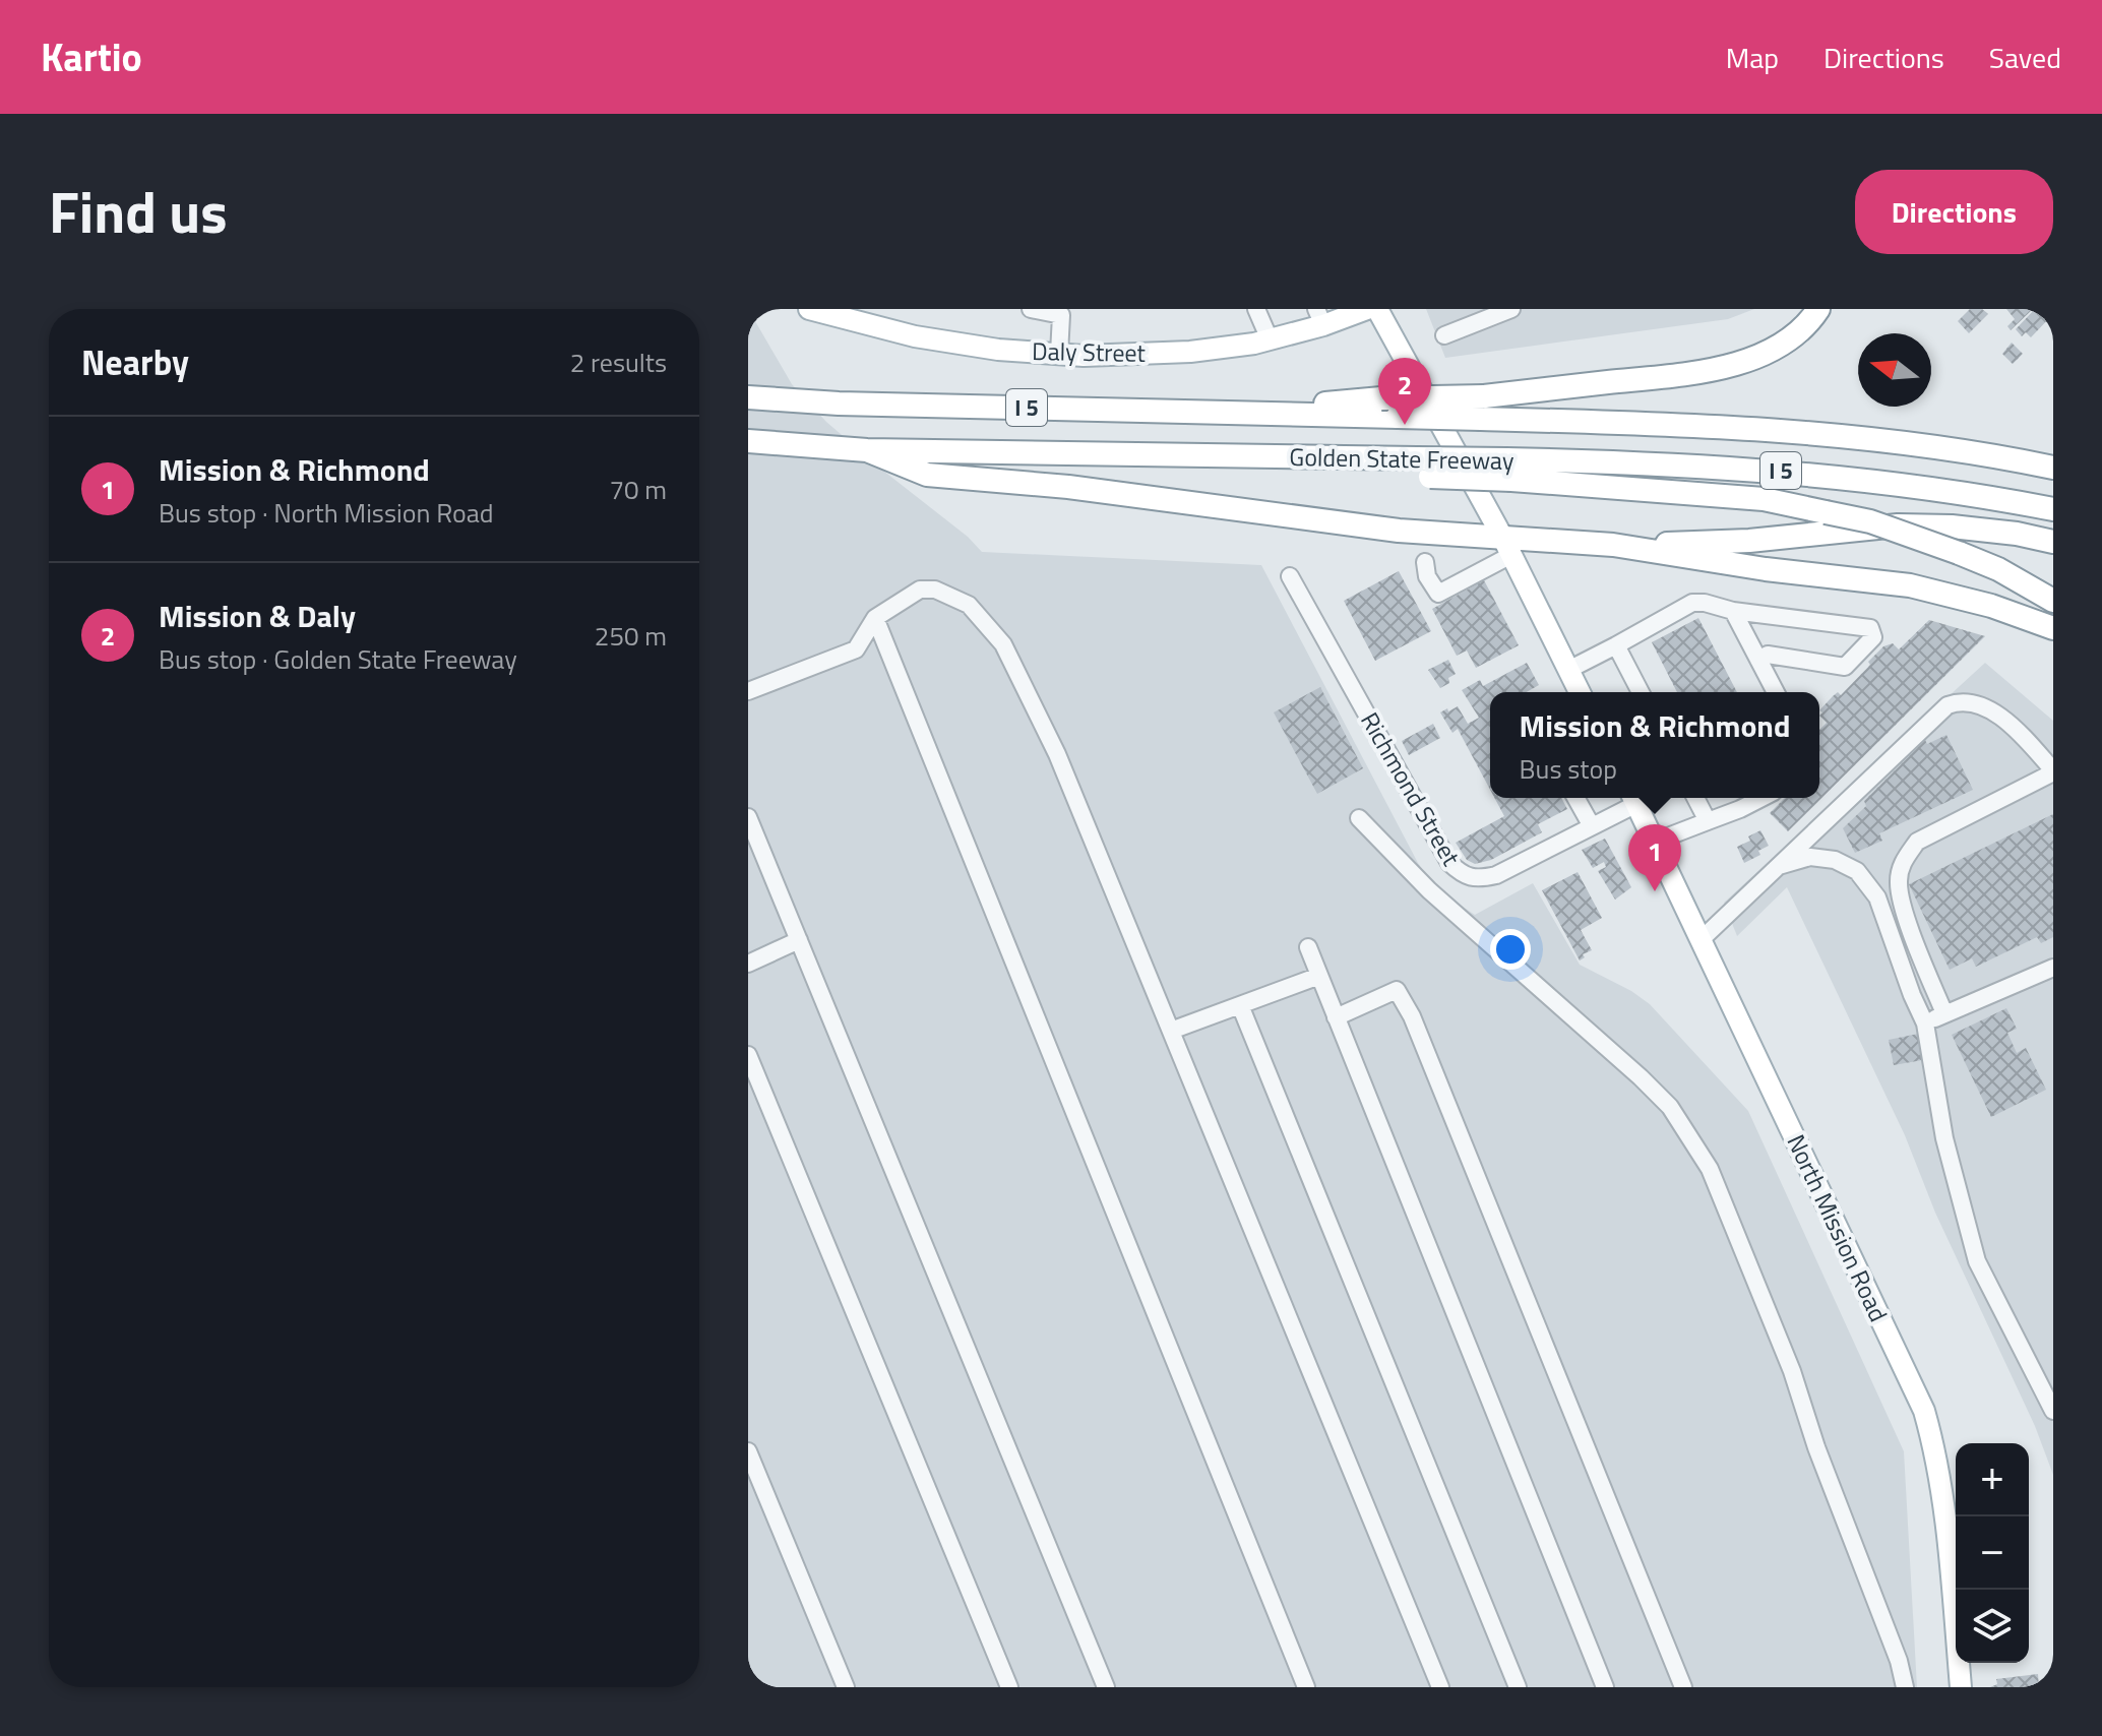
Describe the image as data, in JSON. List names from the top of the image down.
{
  "streets": {
    "highway": ["I 5", "Golden State Freeway"],
    "main road": ["Daly Street", "North Mission Road"],
    "street": ["Richmond Street"]
  },
  "crossings": [
    ["Richmond Street", "North Mission Road"]
  ],
  "north": "left",
  "page": {
    "header": "Kartio",
    "nav": ["Map", "Directions", "Saved"],
    "title": "Find us",
    "buttons": "Directions",
    "heading": ["Nearby", "2 results"],
    "pins": ["2", "1"],
    "list": [
      {
        "mark": "1",
        "name": "Mission & Richmond",
        "note": "Bus stop · North Mission Road",
        "value": "70 m"
      },
      {
        "mark": "2",
        "name": "Mission & Daly",
        "note": "Bus stop · Golden State Freeway",
        "value": "250 m"
      }
    ],
    "popup": ["Mission & Richmond", "Bus stop"],
    "map_buttons": ["+", "−"]
  }
}
